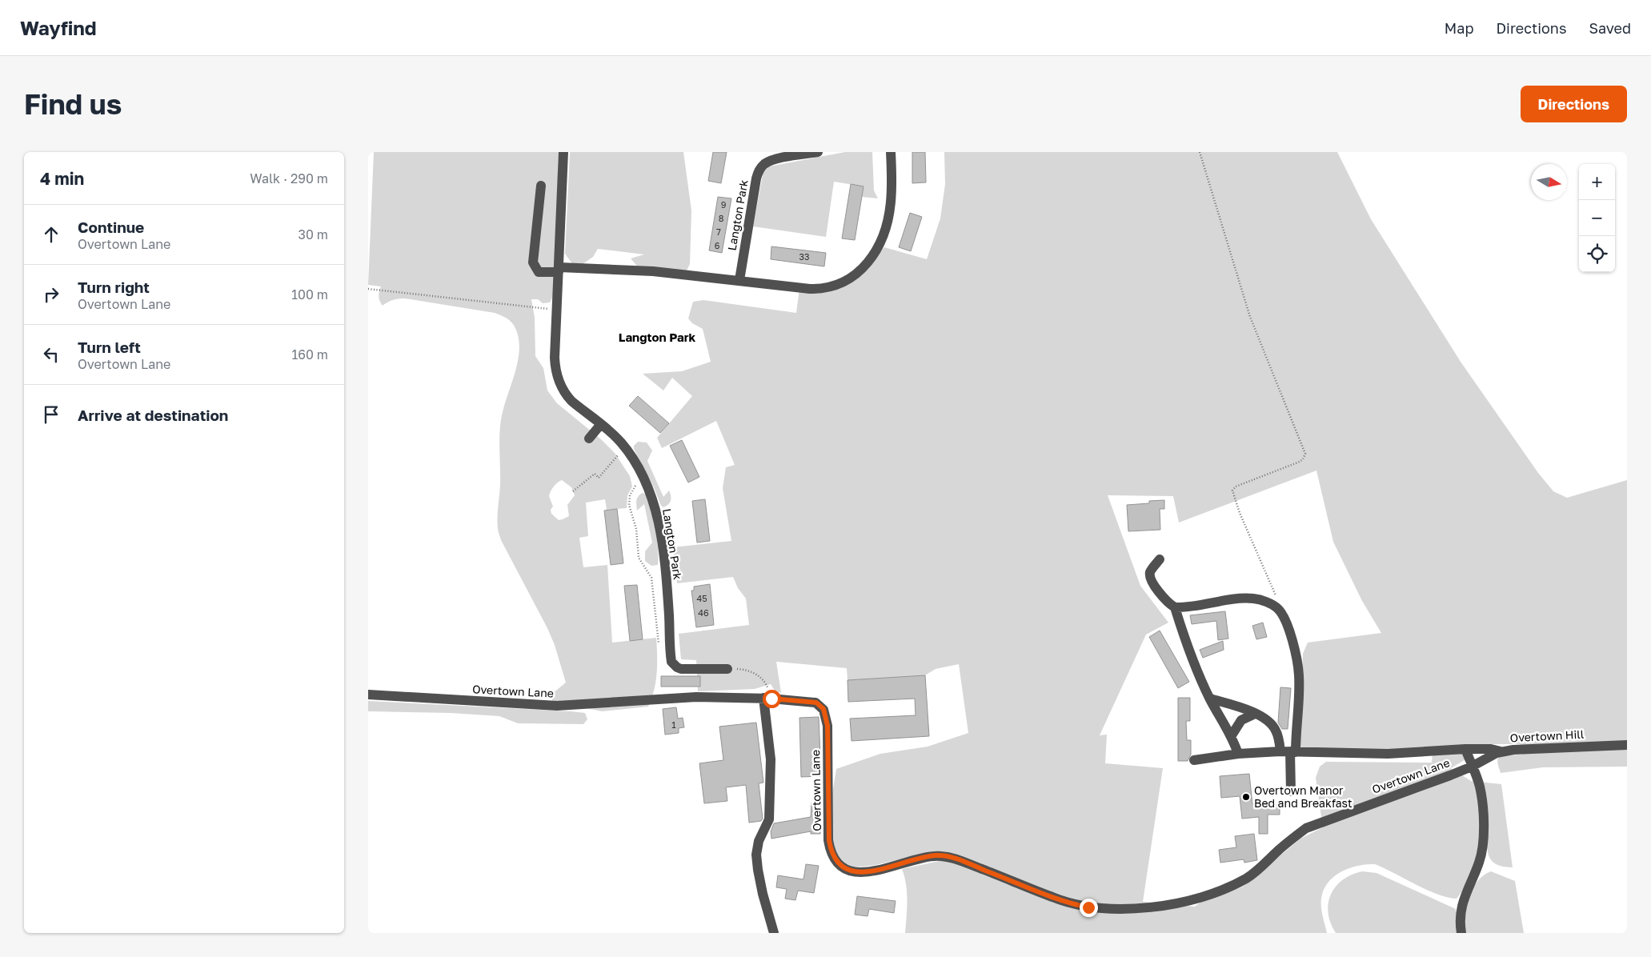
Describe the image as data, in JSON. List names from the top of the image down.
{
  "streets": {
    "street": ["Langton Park", "Overtown Lane", "Overtown Hill"]
  },
  "crossings": [
    ["Overtown Lane", "Overtown Hill"]
  ],
  "districts": ["Langton Park"],
  "places": ["Overtown Manor Bed and Breakfast"],
  "house_numbers": [
    "9",
    "8",
    "7",
    "6",
    "33",
    "45",
    "46",
    "1"
  ],
  "north": "right",
  "page": {
    "header": "Wayfind",
    "nav": ["Map", "Directions", "Saved"],
    "buttons": "Directions",
    "title": "Find us",
    "heading": ["4 min", "Walk · 290 m"],
    "map_buttons": ["+", "−"],
    "list": [
      ["Continue", "Overtown Lane", "30 m"],
      ["Turn right", "Overtown Lane", "100 m"],
      ["Turn left", "Overtown Lane", "160 m"],
      "Arrive at destination"
    ]
  }
}
